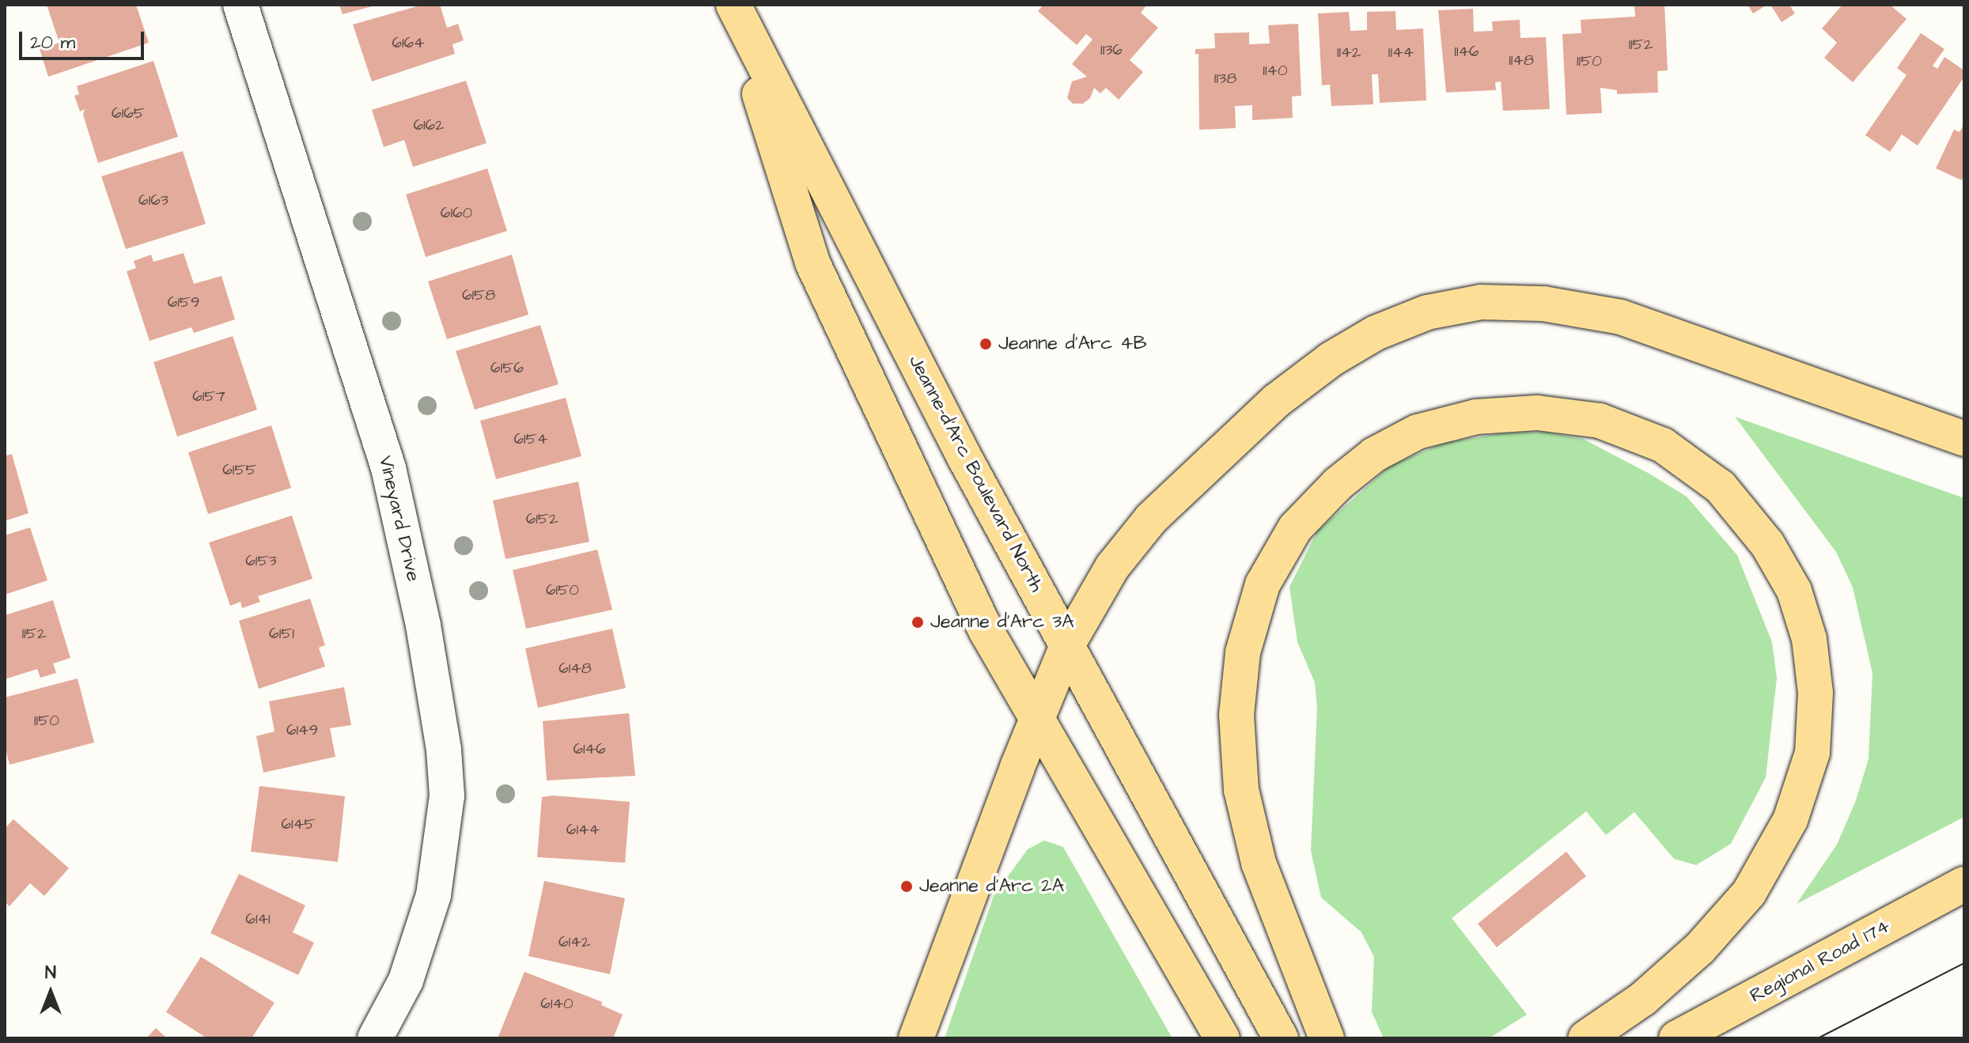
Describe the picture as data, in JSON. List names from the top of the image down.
{
  "streets": {
    "main road": ["Jeanne-d'Arc Boulevard North", "Regional Road 174"],
    "street": ["Vineyard Drive"]
  },
  "places": ["Jeanne d'Arc 4B", "Jeanne d'Arc 3A", "Jeanne d'Arc 2A"],
  "house_numbers": [
    "6164",
    "1152",
    "1136",
    "1146",
    "1142",
    "1144",
    "1148",
    "1150",
    "1140",
    "1138",
    "6165",
    "6162",
    "6163",
    "6160",
    "6158",
    "6159",
    "6156",
    "6157",
    "6154",
    "6155",
    "6152",
    "6153",
    "6150",
    "1152",
    "6151",
    "6148",
    "1150",
    "6149",
    "6146",
    "6145",
    "6144",
    "6141",
    "6142",
    "6140"
  ],
  "scale_bar": "20 m",
  "north": "top"
}
